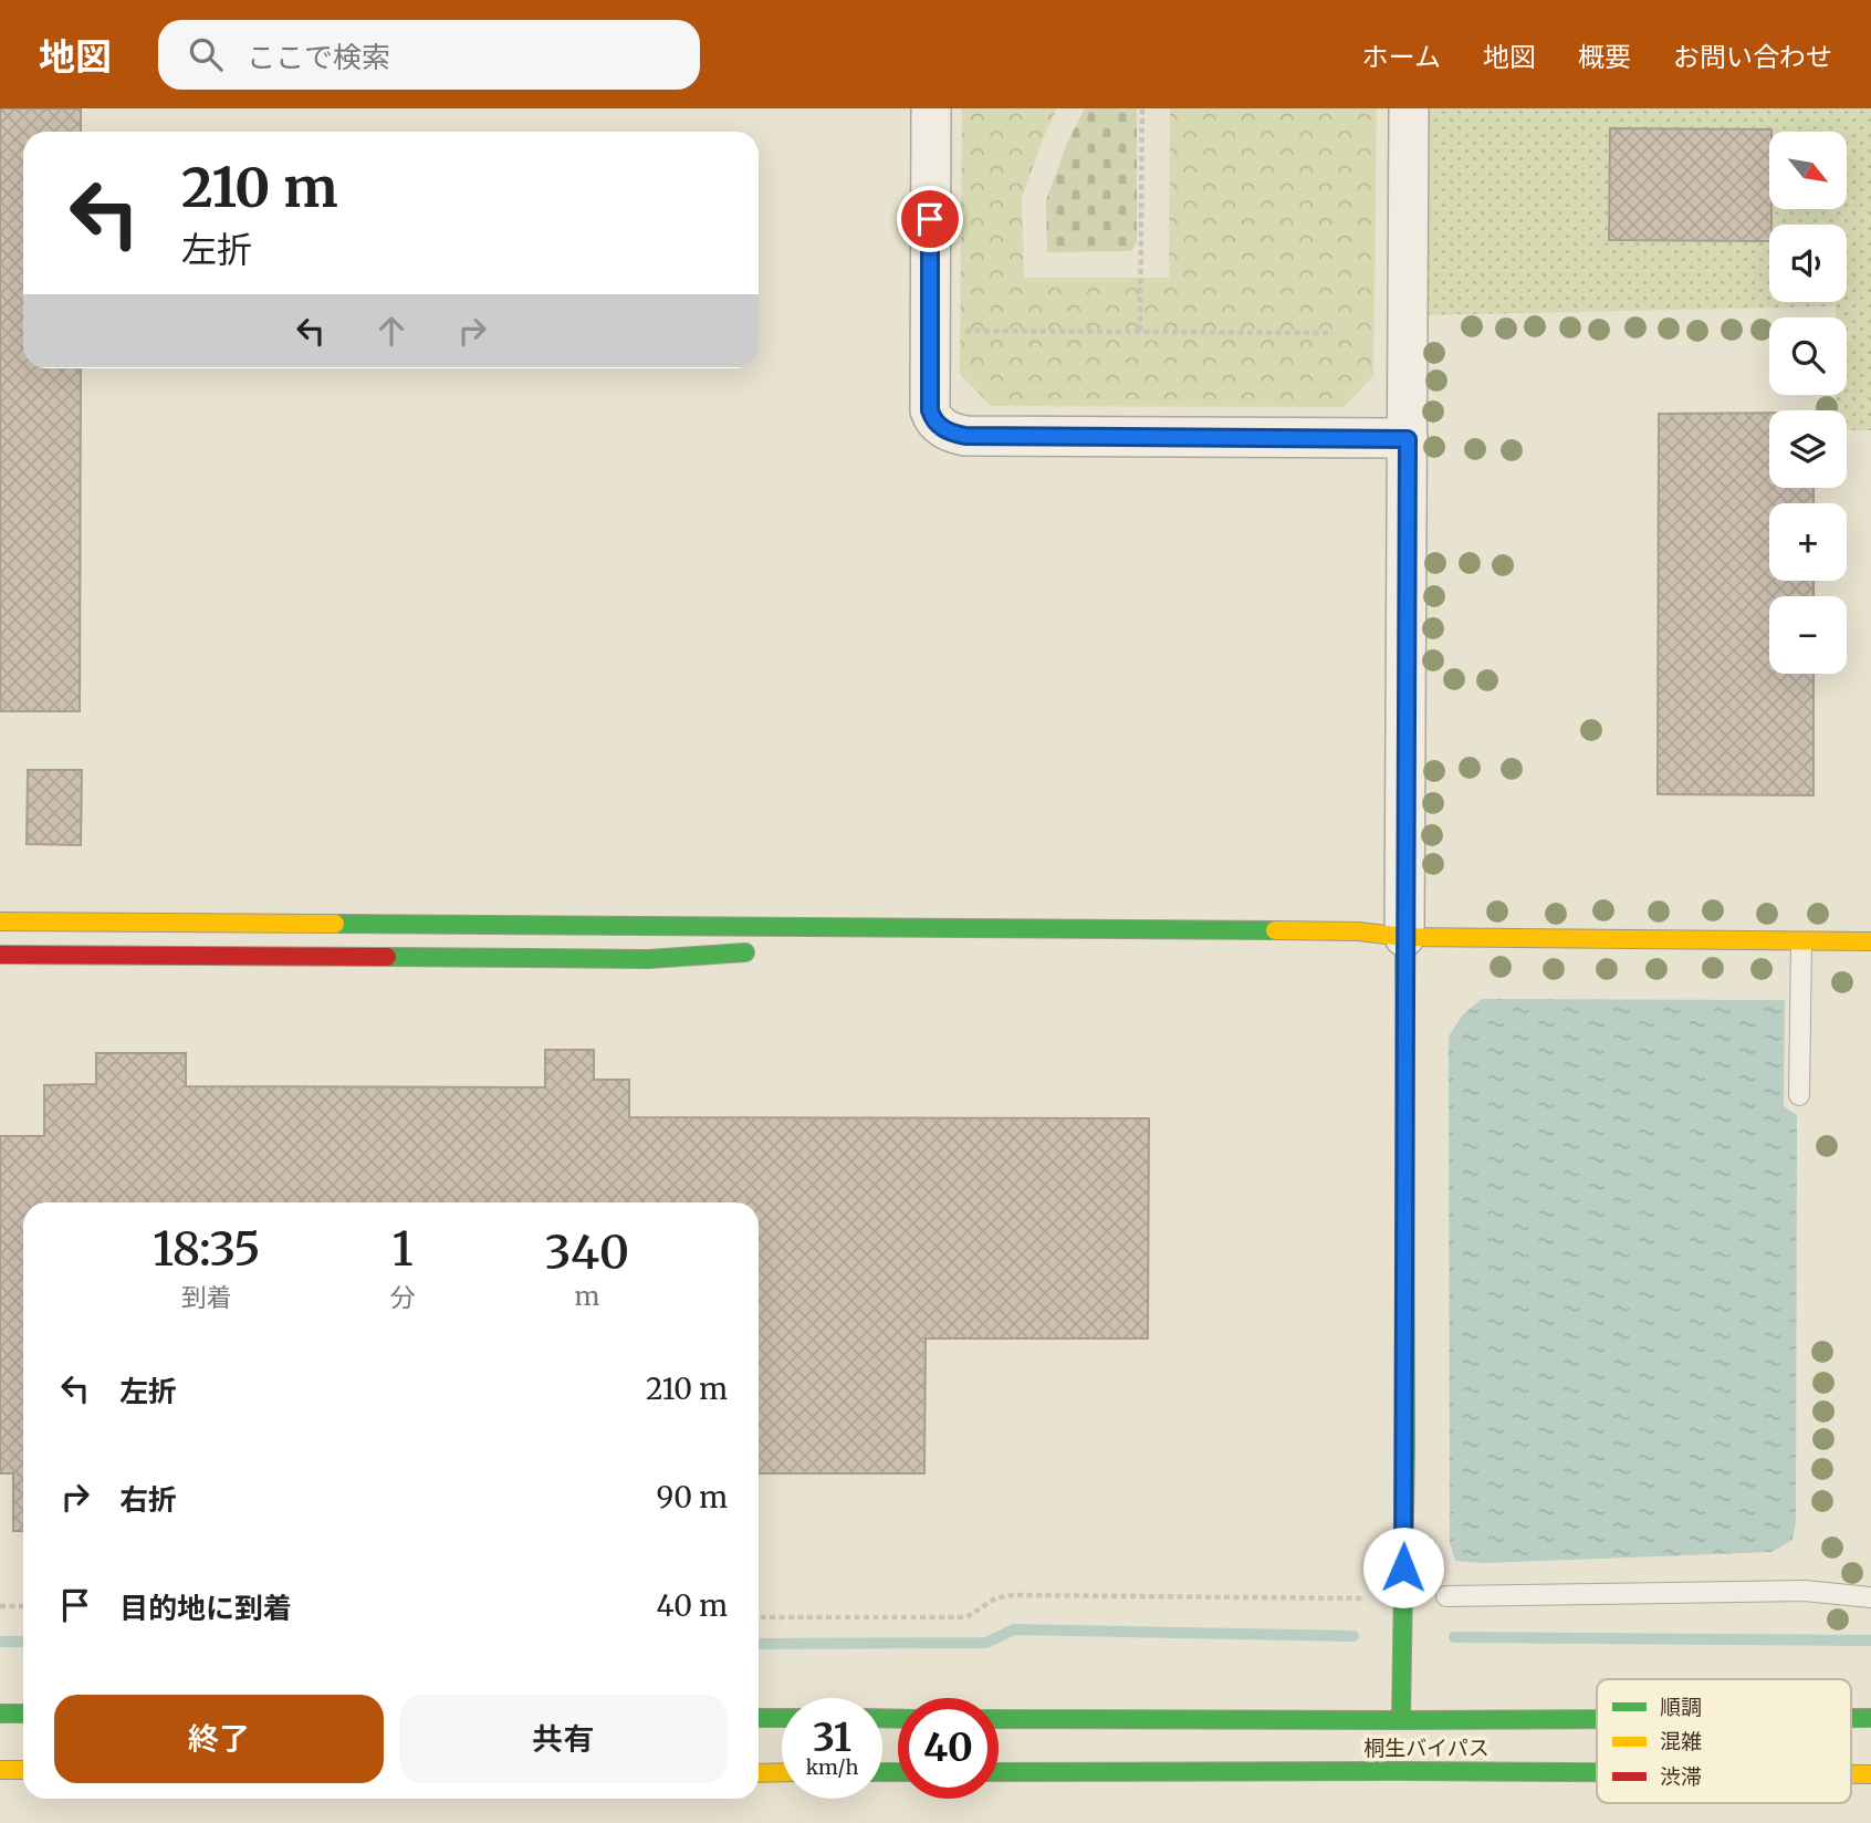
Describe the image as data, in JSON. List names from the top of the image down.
{
  "streets": {
    "main road": ["桐生バイパス"]
  },
  "legend": ["順調", "混雑", "渋滞"],
  "north": "bottom right",
  "page": {
    "header": "地図",
    "search": "ここで検索",
    "nav": [
      "ホーム",
      "地図",
      "概要",
      "お問い合わせ"
    ],
    "map_buttons": ["+", "−"],
    "turn": ["210 m", "左折"],
    "eta": [
      "18:35",
      "到着",
      "1",
      "分",
      "340",
      "m"
    ],
    "list": [
      {
        "name": "左折",
        "value": "210 m"
      },
      {
        "name": "右折",
        "value": "90 m"
      },
      {
        "name": "目的地に到着",
        "value": "40 m"
      }
    ],
    "buttons": ["終了", "共有"],
    "speed": "31 km/h",
    "limit": "40"
  }
}
